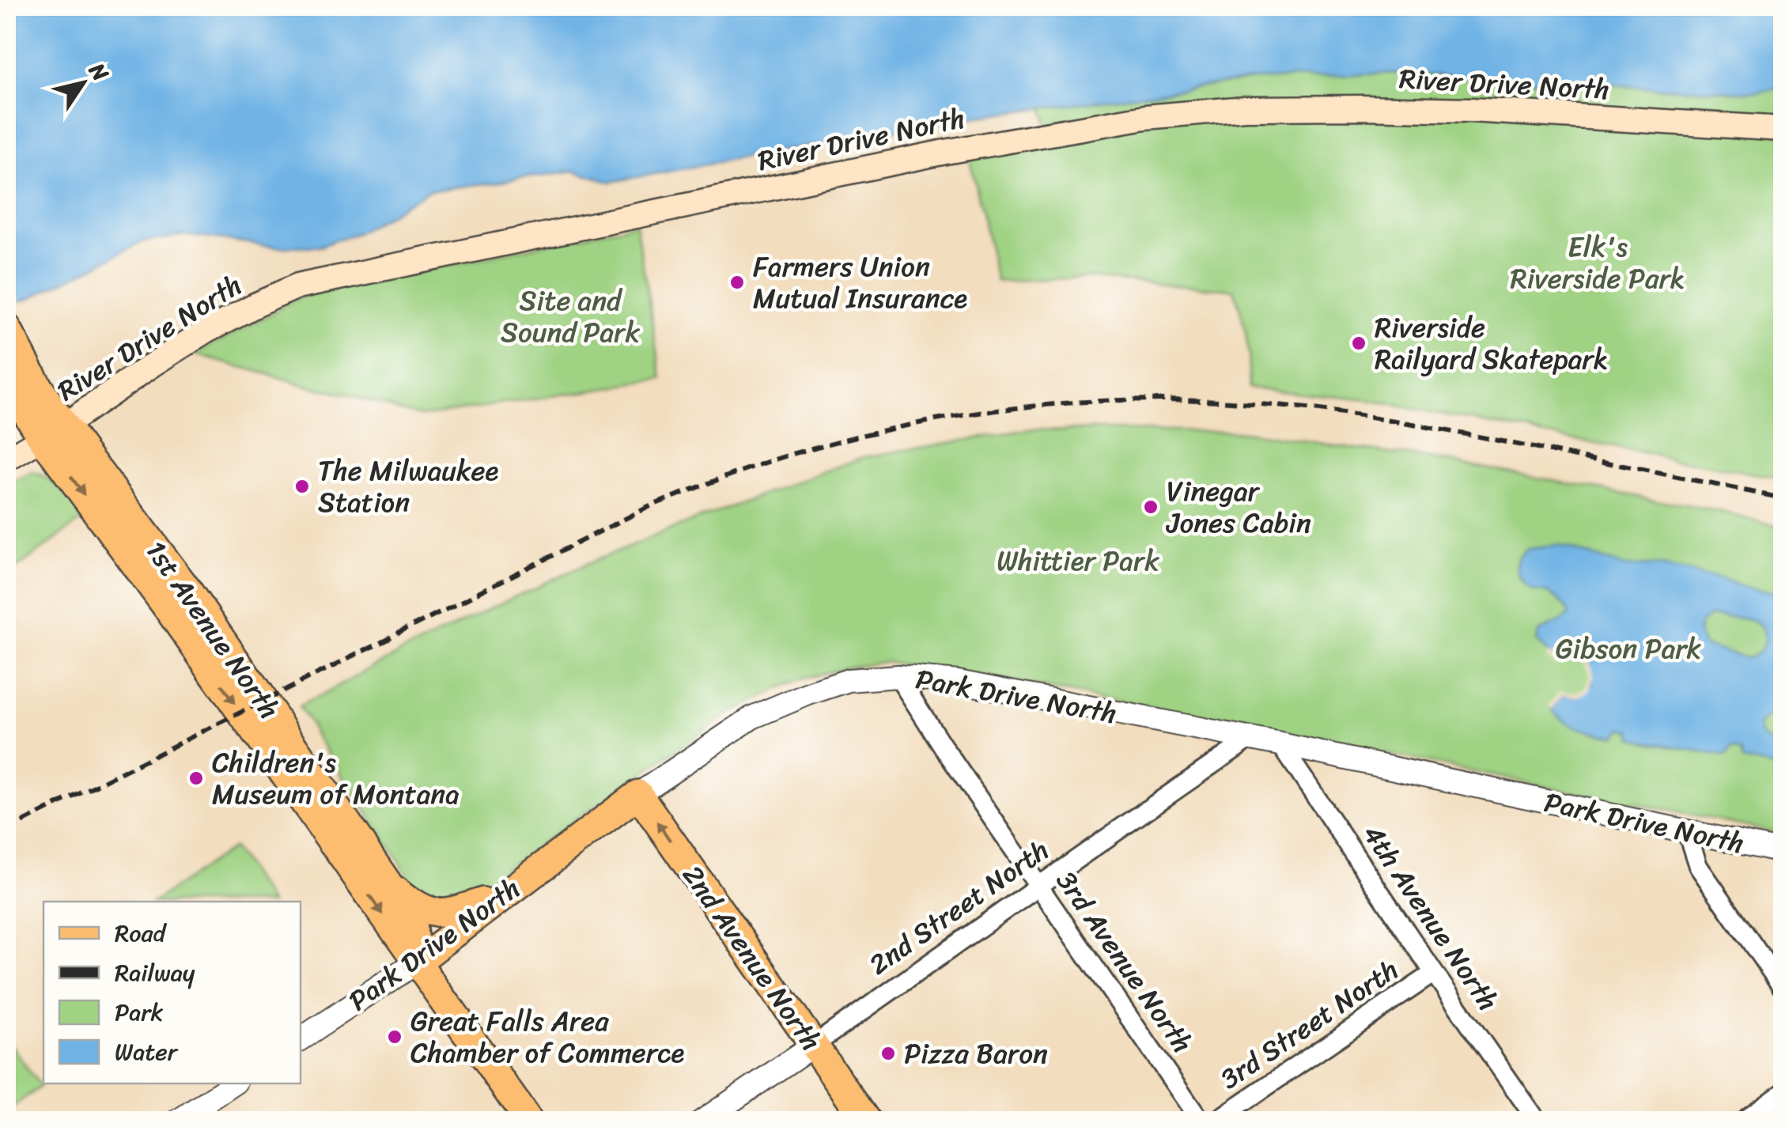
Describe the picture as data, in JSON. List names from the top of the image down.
{
  "streets": {
    "main road": [
      "River Drive North",
      "1st Avenue North",
      "Park Drive North",
      "2nd Avenue North"
    ],
    "street": [
      "2nd Street North",
      "4th Avenue North",
      "3rd Avenue North",
      "3rd Street North"
    ]
  },
  "crossings": [
    ["River Drive North", "1st Avenue North"],
    ["1st Avenue North", "Park Drive North"],
    ["Park Drive North", "2nd Street North"],
    ["Park Drive North", "4th Avenue North"],
    ["Park Drive North", "2nd Avenue North"],
    ["Park Drive North", "3rd Avenue North"],
    ["2nd Street North", "2nd Avenue North"],
    ["2nd Street North", "3rd Avenue North"],
    ["4th Avenue North", "3rd Street North"]
  ],
  "one_way": ["2nd Avenue North"],
  "parks": [
    "Elk's Riverside Park",
    "Site and Sound Park",
    "Whittier Park",
    "Gibson Park"
  ],
  "places": [
    "Farmers Union Mutual Insurance",
    "Riverside Railyard Skatepark",
    "The Milwaukee Station",
    "Vinegar Jones Cabin",
    "Children's Museum of Montana",
    "Great Falls Area Chamber of Commerce",
    "Pizza Baron"
  ],
  "legend": [
    "Road",
    "Railway",
    "Park",
    "Water"
  ],
  "north": "top right"
}
